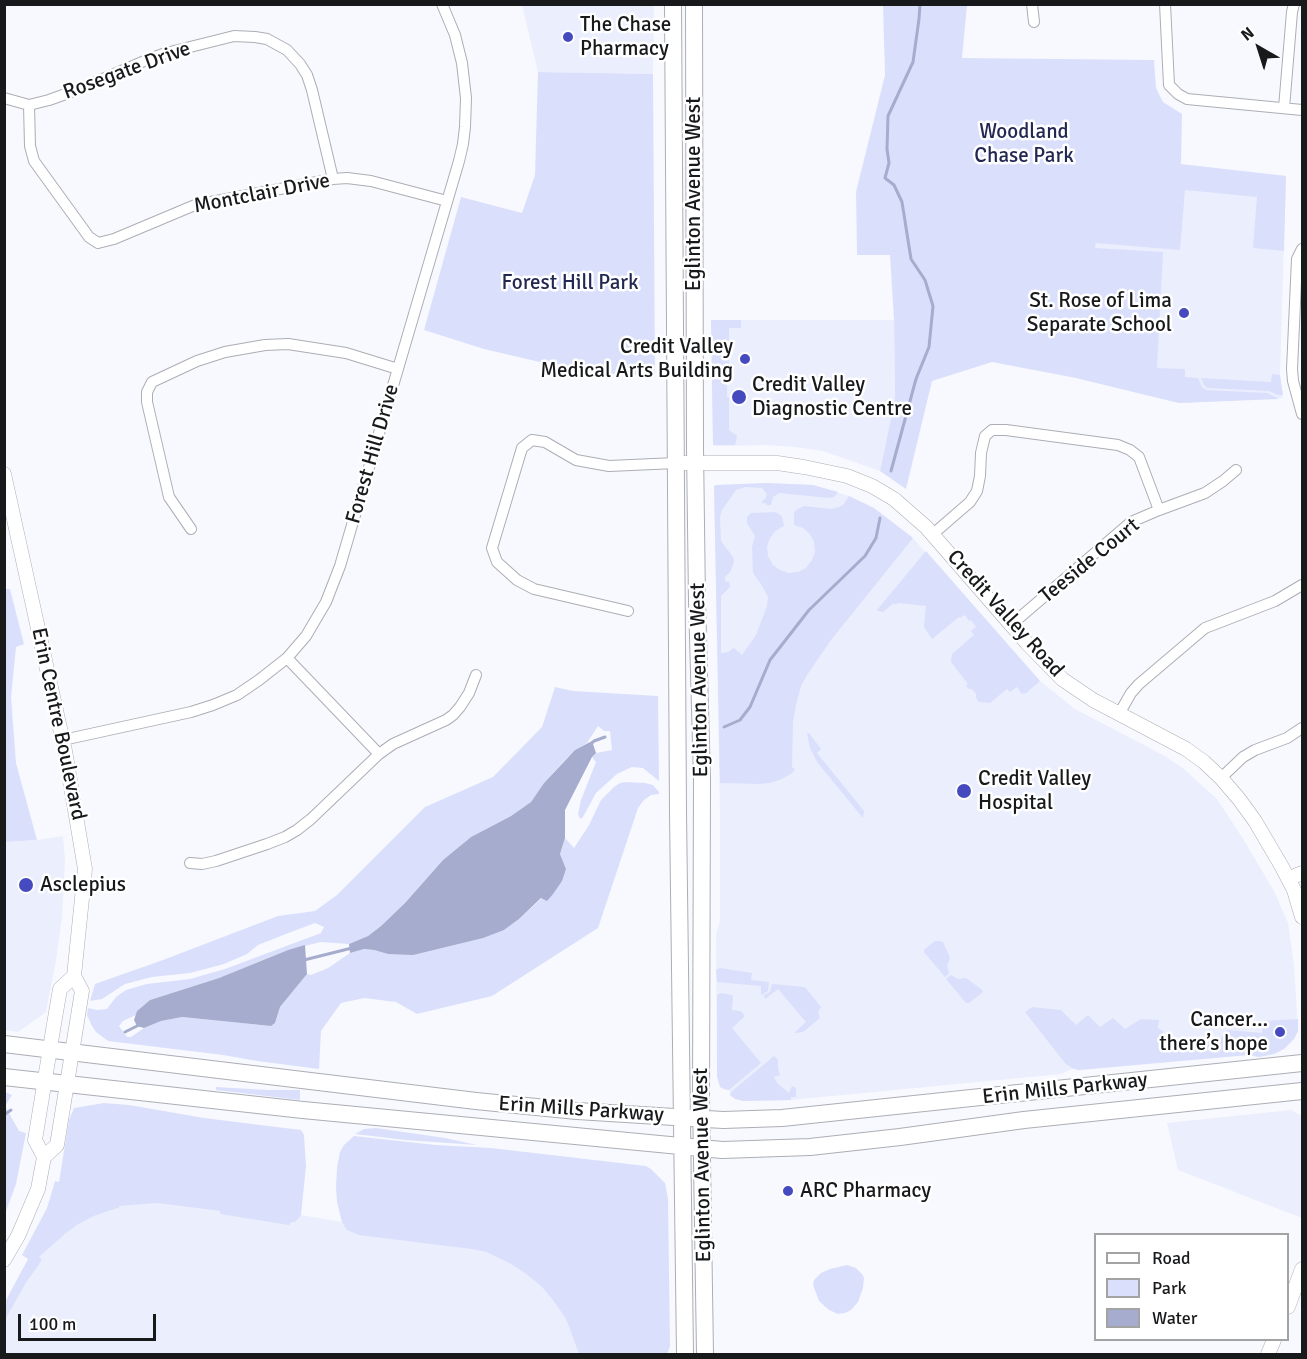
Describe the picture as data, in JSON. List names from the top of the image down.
{
  "streets": {
    "main road": ["Eglinton Avenue West", "Erin Mills Parkway"],
    "street": [
      "Rosegate Drive",
      "Montclair Drive",
      "Forest Hill Drive",
      "Teeside Court",
      "Credit Valley Road",
      "Erin Centre Boulevard"
    ]
  },
  "crossings": [
    ["Rosegate Drive", "Montclair Drive"],
    ["Montclair Drive", "Forest Hill Drive"],
    ["Eglinton Avenue West", "Credit Valley Road"],
    ["Eglinton Avenue West", "Erin Mills Parkway"],
    ["Forest Hill Drive", "Erin Centre Boulevard"],
    ["Teeside Court", "Credit Valley Road"],
    ["Erin Centre Boulevard", "Erin Mills Parkway"]
  ],
  "parks": ["Woodland Chase Park", "Forest Hill Park"],
  "places": [
    "The Chase Pharmacy",
    "St. Rose of Lima Separate School",
    "Credit Valley Medical Arts Building",
    "Credit Valley Diagnostic Centre",
    "Credit Valley Hospital",
    "Asclepius",
    "Cancer… there’s hope",
    "ARC Pharmacy"
  ],
  "legend": ["Road", "Park", "Water"],
  "scale_bar": "100 m",
  "north": "top left"
}
